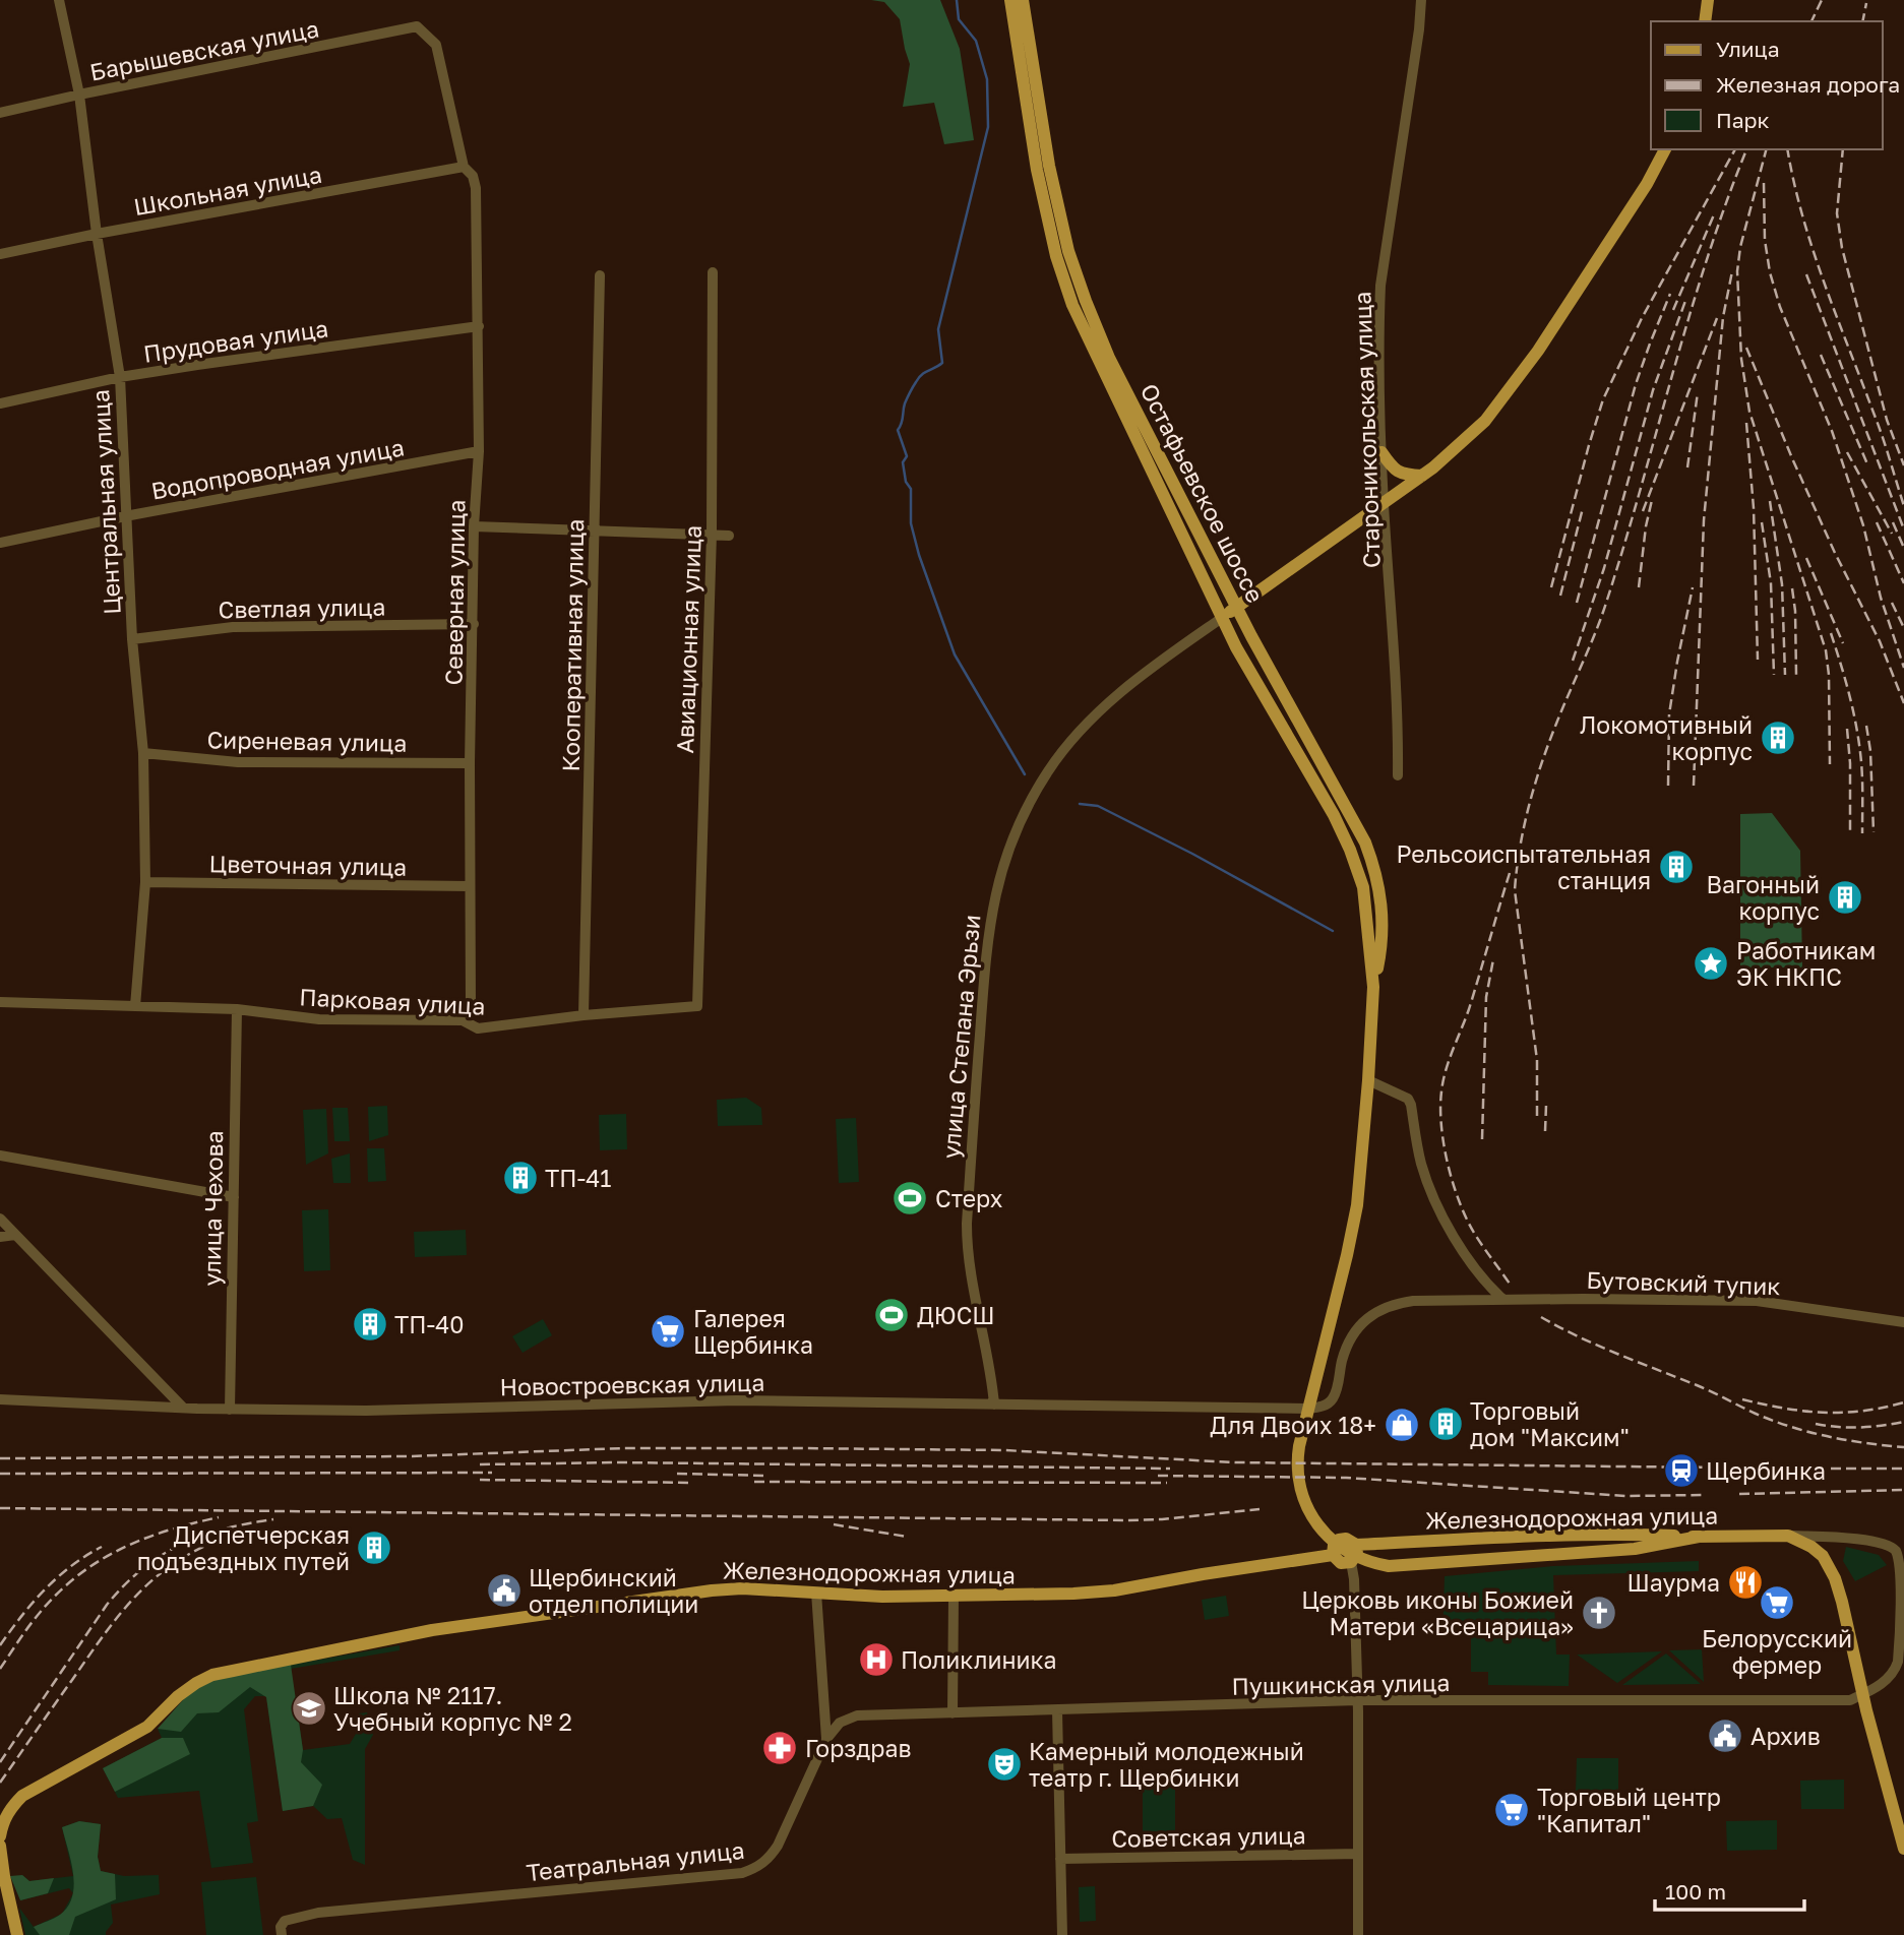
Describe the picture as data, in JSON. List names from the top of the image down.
{
  "streets": {
    "main road": ["Остафьевское шоссе", "улица Степана Эрьзи", "Железнодорожная улица"],
    "street": [
      "Барышевская улица",
      "Школьная улица",
      "Прудовая улица",
      "Староникольская улица",
      "Водопроводная улица",
      "Центральная улица",
      "Северная улица",
      "Светлая улица",
      "Авиационная улица",
      "Кооперативная улица",
      "Сиреневая улица",
      "Цветочная улица",
      "Парковая улица",
      "улица Чехова",
      "Бутовский тупик",
      "Новостроевская улица",
      "Пушкинская улица",
      "Советская улица",
      "Театральная улица"
    ]
  },
  "crossings": [
    ["Барышевская улица", "Центральная улица"],
    ["Барышевская улица", "Северная улица"],
    ["Школьная улица", "Центральная улица"],
    ["Школьная улица", "Северная улица"],
    ["Прудовая улица", "Центральная улица"],
    ["Прудовая улица", "Северная улица"],
    ["Староникольская улица", "улица Степана Эрьзи"],
    ["Водопроводная улица", "Центральная улица"],
    ["Водопроводная улица", "Северная улица"],
    ["Остафьевское шоссе", "улица Степана Эрьзи"],
    ["Остафьевское шоссе", "Железнодорожная улица"],
    ["Центральная улица", "Светлая улица"],
    ["Центральная улица", "Сиреневая улица"],
    ["Центральная улица", "Цветочная улица"],
    ["Центральная улица", "Парковая улица"],
    ["Северная улица", "Светлая улица"],
    ["Северная улица", "Сиреневая улица"],
    ["Северная улица", "Цветочная улица"],
    ["Северная улица", "Парковая улица"],
    ["Авиационная улица", "Парковая улица"],
    ["Кооперативная улица", "Парковая улица"],
    ["Парковая улица", "улица Чехова"],
    ["улица Степана Эрьзи", "Новостроевская улица"],
    ["улица Чехова", "Новостроевская улица"],
    ["Бутовский тупик", "Новостроевская улица"],
    ["Железнодорожная улица", "Театральная улица"],
    ["Пушкинская улица", "Театральная улица"]
  ],
  "places": {
    "building": [
      "Локомотивный корпус",
      "Рельсоиспытательная станция",
      "Вагонный корпус",
      "ТП-41",
      "ТП-40",
      "Торговый дом \"Максим\"",
      "Диспетчерская подъездных путей"
    ],
    "place": ["Работникам ЭК НКПС"],
    "sports": ["Стерх", "ДЮСШ"],
    "supermarket": ["Галерея Щербинка", "Белорусский фермер", "Торговый центр \"Капитал\""],
    "shop": ["Для Двоих 18+"],
    "station": ["Щербинка"],
    "restaurant": ["Шаурма"],
    "public building": ["Щербинский отдел полиции", "Архив"],
    "church": ["Церковь иконы Божией Матери «Всецарица»"],
    "hospital": ["Поликлиника"],
    "school or university": ["Школа № 2117. Учебный корпус № 2"],
    "pharmacy": ["Горздрав"],
    "theatre": ["Камерный молодежный театр г. Щербинки"]
  },
  "legend": ["Улица", "Железная дорога", "Парк"],
  "scale_bar": "100 m"
}
